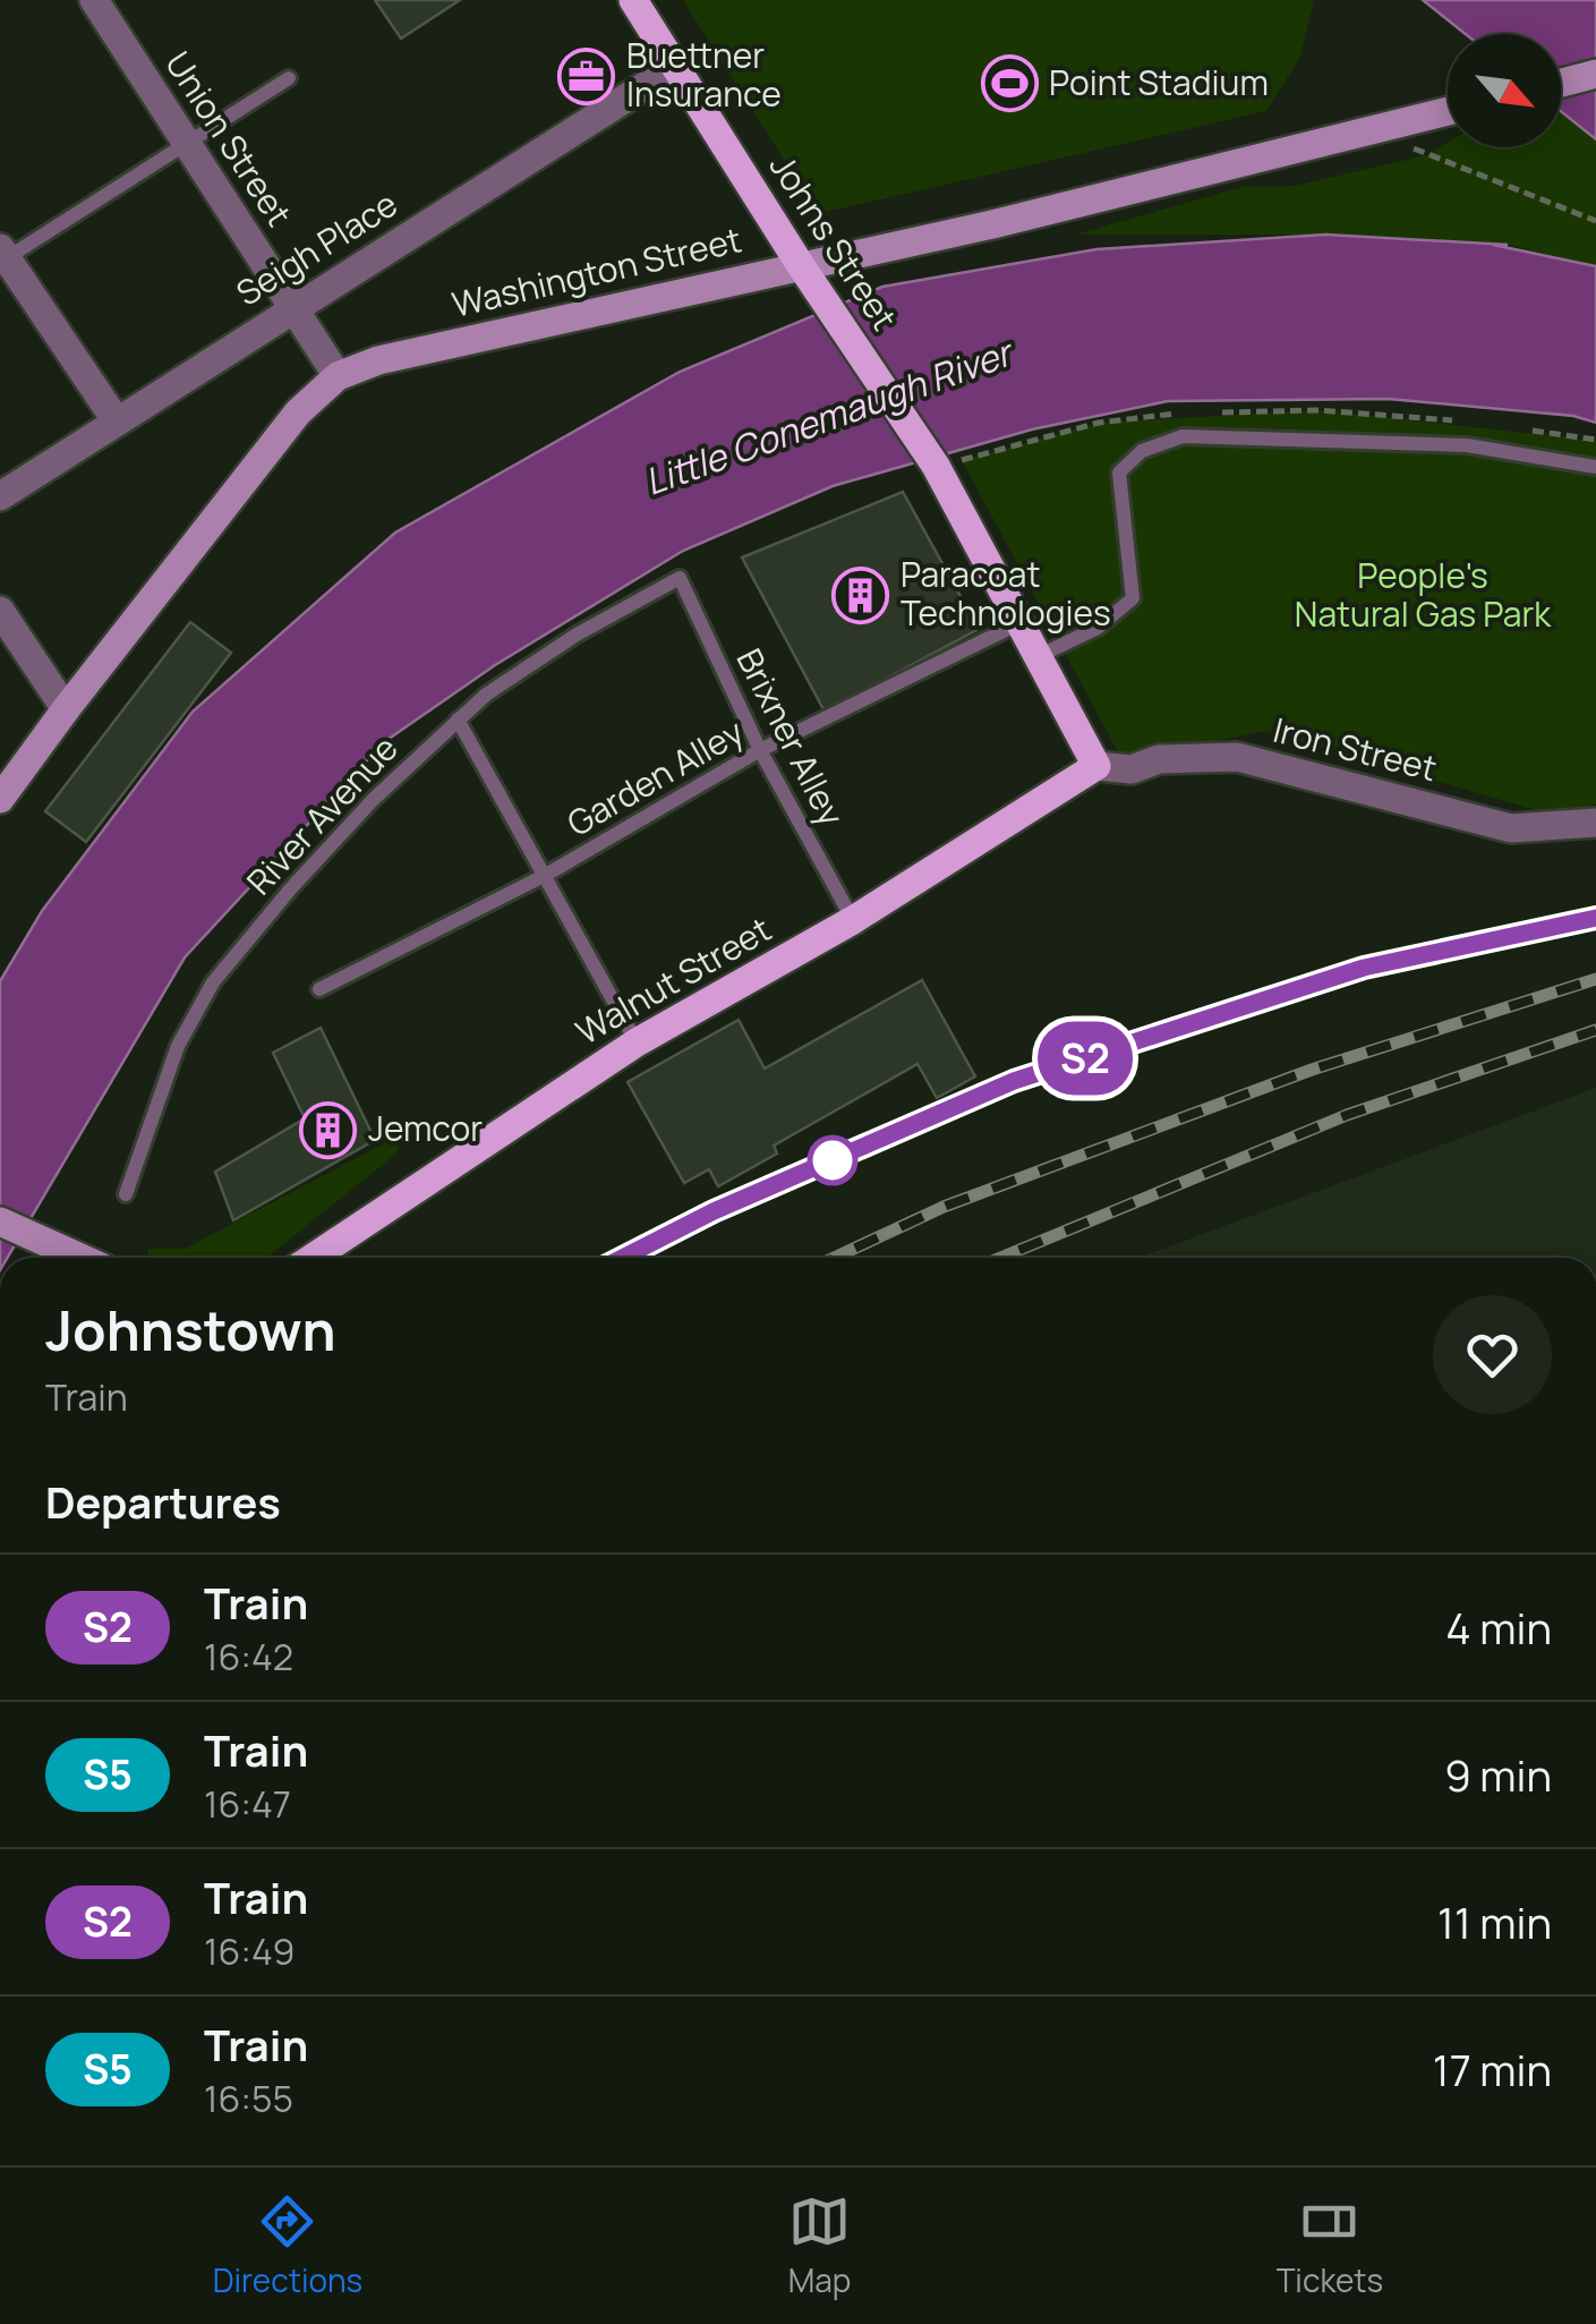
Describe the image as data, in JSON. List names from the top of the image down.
{
  "streets": {
    "main road": ["Johns Street", "Washington Street", "Walnut Street"],
    "street": ["Union Street", "Seigh Place", "Iron Street"],
    "lane": ["Brixner Alley", "Garden Alley", "River Avenue"]
  },
  "crossings": [
    ["Union Street", "Seigh Place"],
    ["Union Street", "Washington Street"],
    ["Johns Street", "Seigh Place"],
    ["Johns Street", "Washington Street"],
    ["Johns Street", "Iron Street"],
    ["Johns Street", "Garden Alley"],
    ["Johns Street", "Walnut Street"],
    ["Brixner Alley", "Garden Alley"],
    ["Brixner Alley", "River Avenue"],
    ["Brixner Alley", "Walnut Street"],
    ["Iron Street", "Walnut Street"]
  ],
  "water": ["Little Conemaugh River"],
  "parks": ["People's Natural Gas Park"],
  "places": {
    "office": ["Buettner Insurance"],
    "sports": ["Point Stadium"],
    "building": ["Paracoat Technologies", "Jemcor"]
  },
  "north": "bottom right",
  "page": {
    "on_map": "S2",
    "heading": [
      ["Johnstown", "Train"],
      "Departures"
    ],
    "list": [
      {
        "mark": "S2",
        "name": "Train",
        "note": "16:42",
        "value": "4 min"
      },
      {
        "mark": "S5",
        "name": "Train",
        "note": "16:47",
        "value": "9 min"
      },
      {
        "mark": "S2",
        "name": "Train",
        "note": "16:49",
        "value": "11 min"
      },
      {
        "mark": "S5",
        "name": "Train",
        "note": "16:55",
        "value": "17 min"
      }
    ],
    "tabs": ["Directions", "Map", "Tickets"]
  }
}
